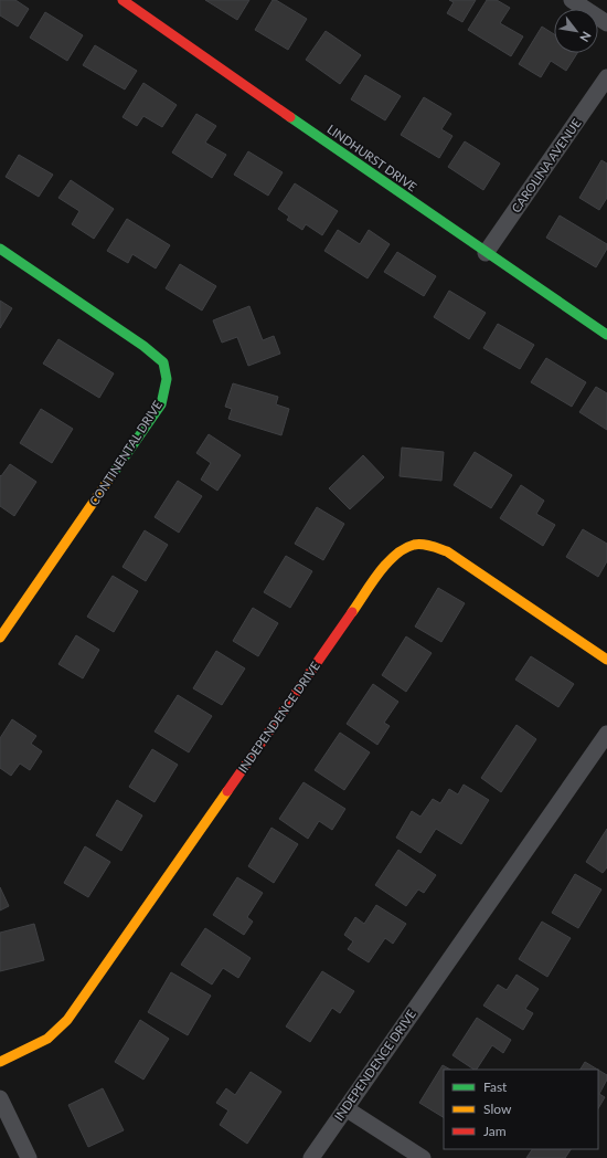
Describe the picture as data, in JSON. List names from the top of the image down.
{
  "streets": {
    "street": [
      "LINDHURST DRIVE",
      "CAROLINA AVENUE",
      "CONTINENTAL DRIVE",
      "INDEPENDENCE DRIVE"
    ]
  },
  "crossings": [
    ["LINDHURST DRIVE", "CAROLINA AVENUE"]
  ],
  "legend": ["Fast", "Slow", "Jam"],
  "north": "bottom right"
}
